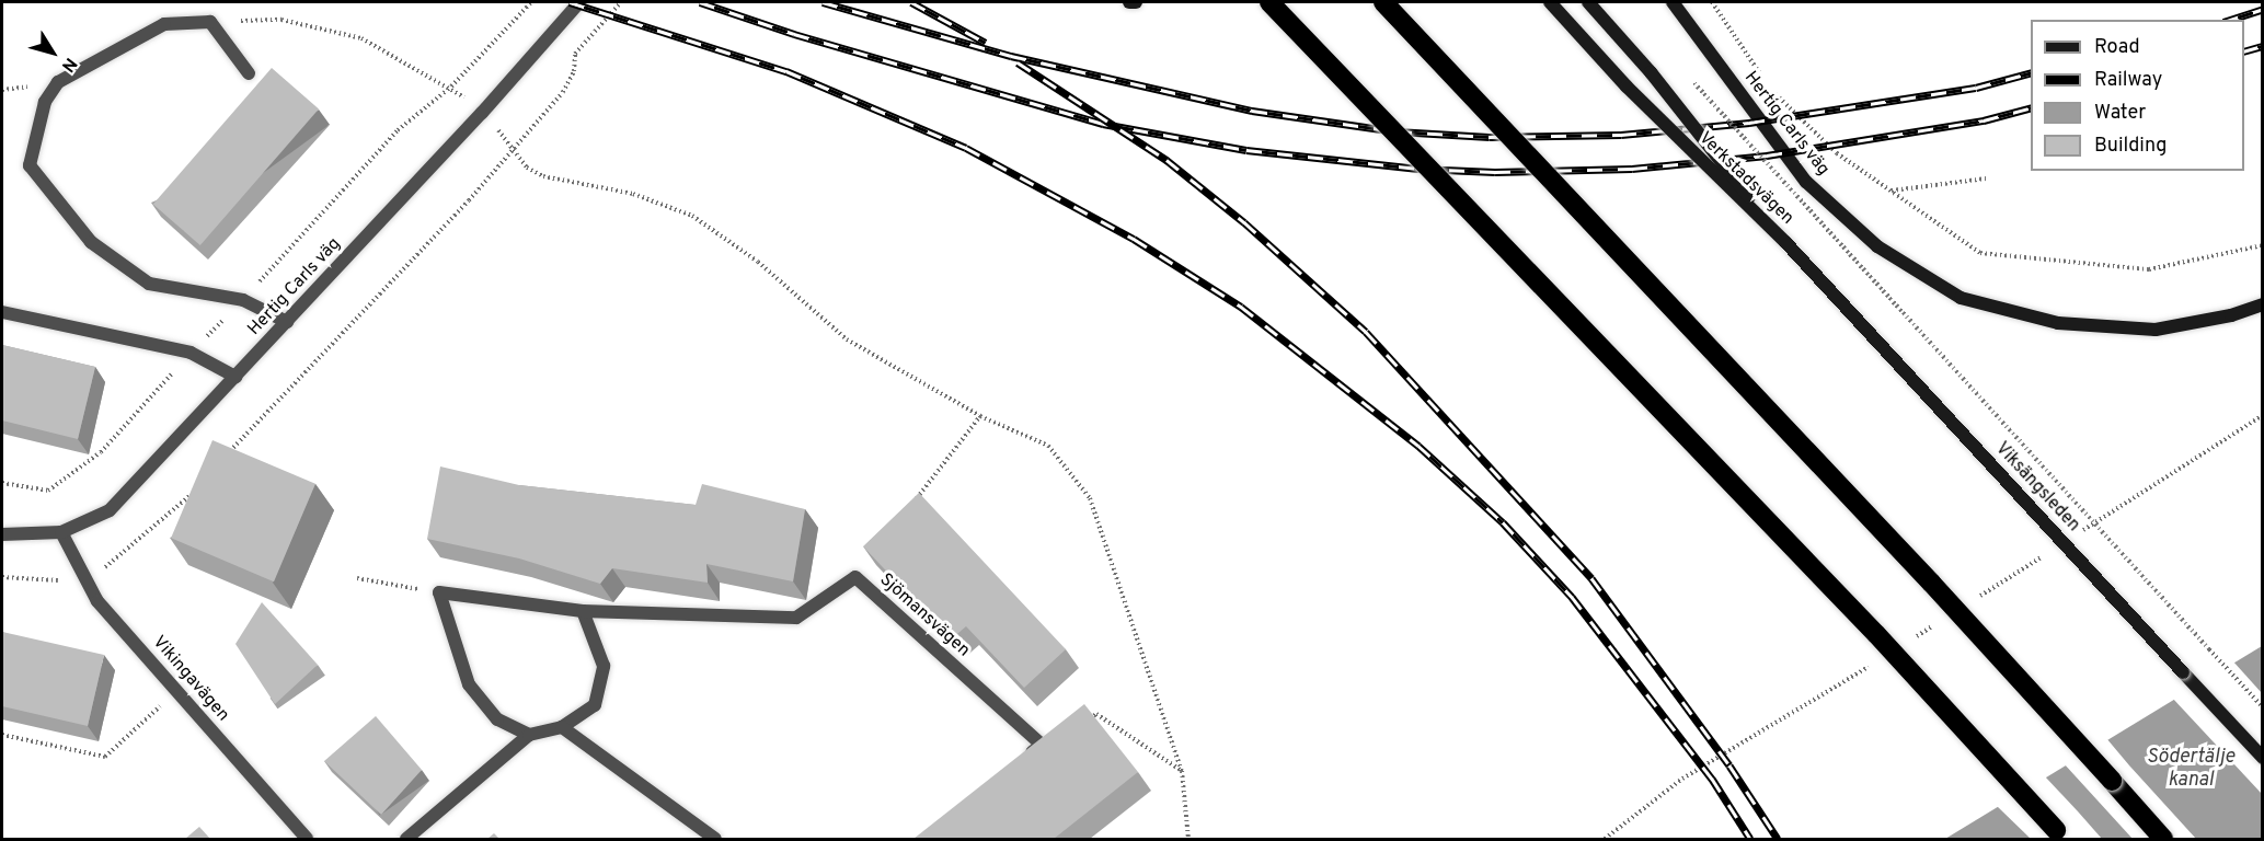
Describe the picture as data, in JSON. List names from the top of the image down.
{
  "streets": {
    "main road": ["Hertig Carls väg", "Verkstadsvägen", "Viksängsleden"],
    "street": ["Sjömansvägen", "Vikingavägen"]
  },
  "crossings": [
    ["Hertig Carls väg", "Vikingavägen"],
    ["Verkstadsvägen", "Viksängsleden"]
  ],
  "water": ["Södertälje kanal"],
  "legend": [
    "Road",
    "Railway",
    "Water",
    "Building"
  ],
  "north": "bottom right"
}
